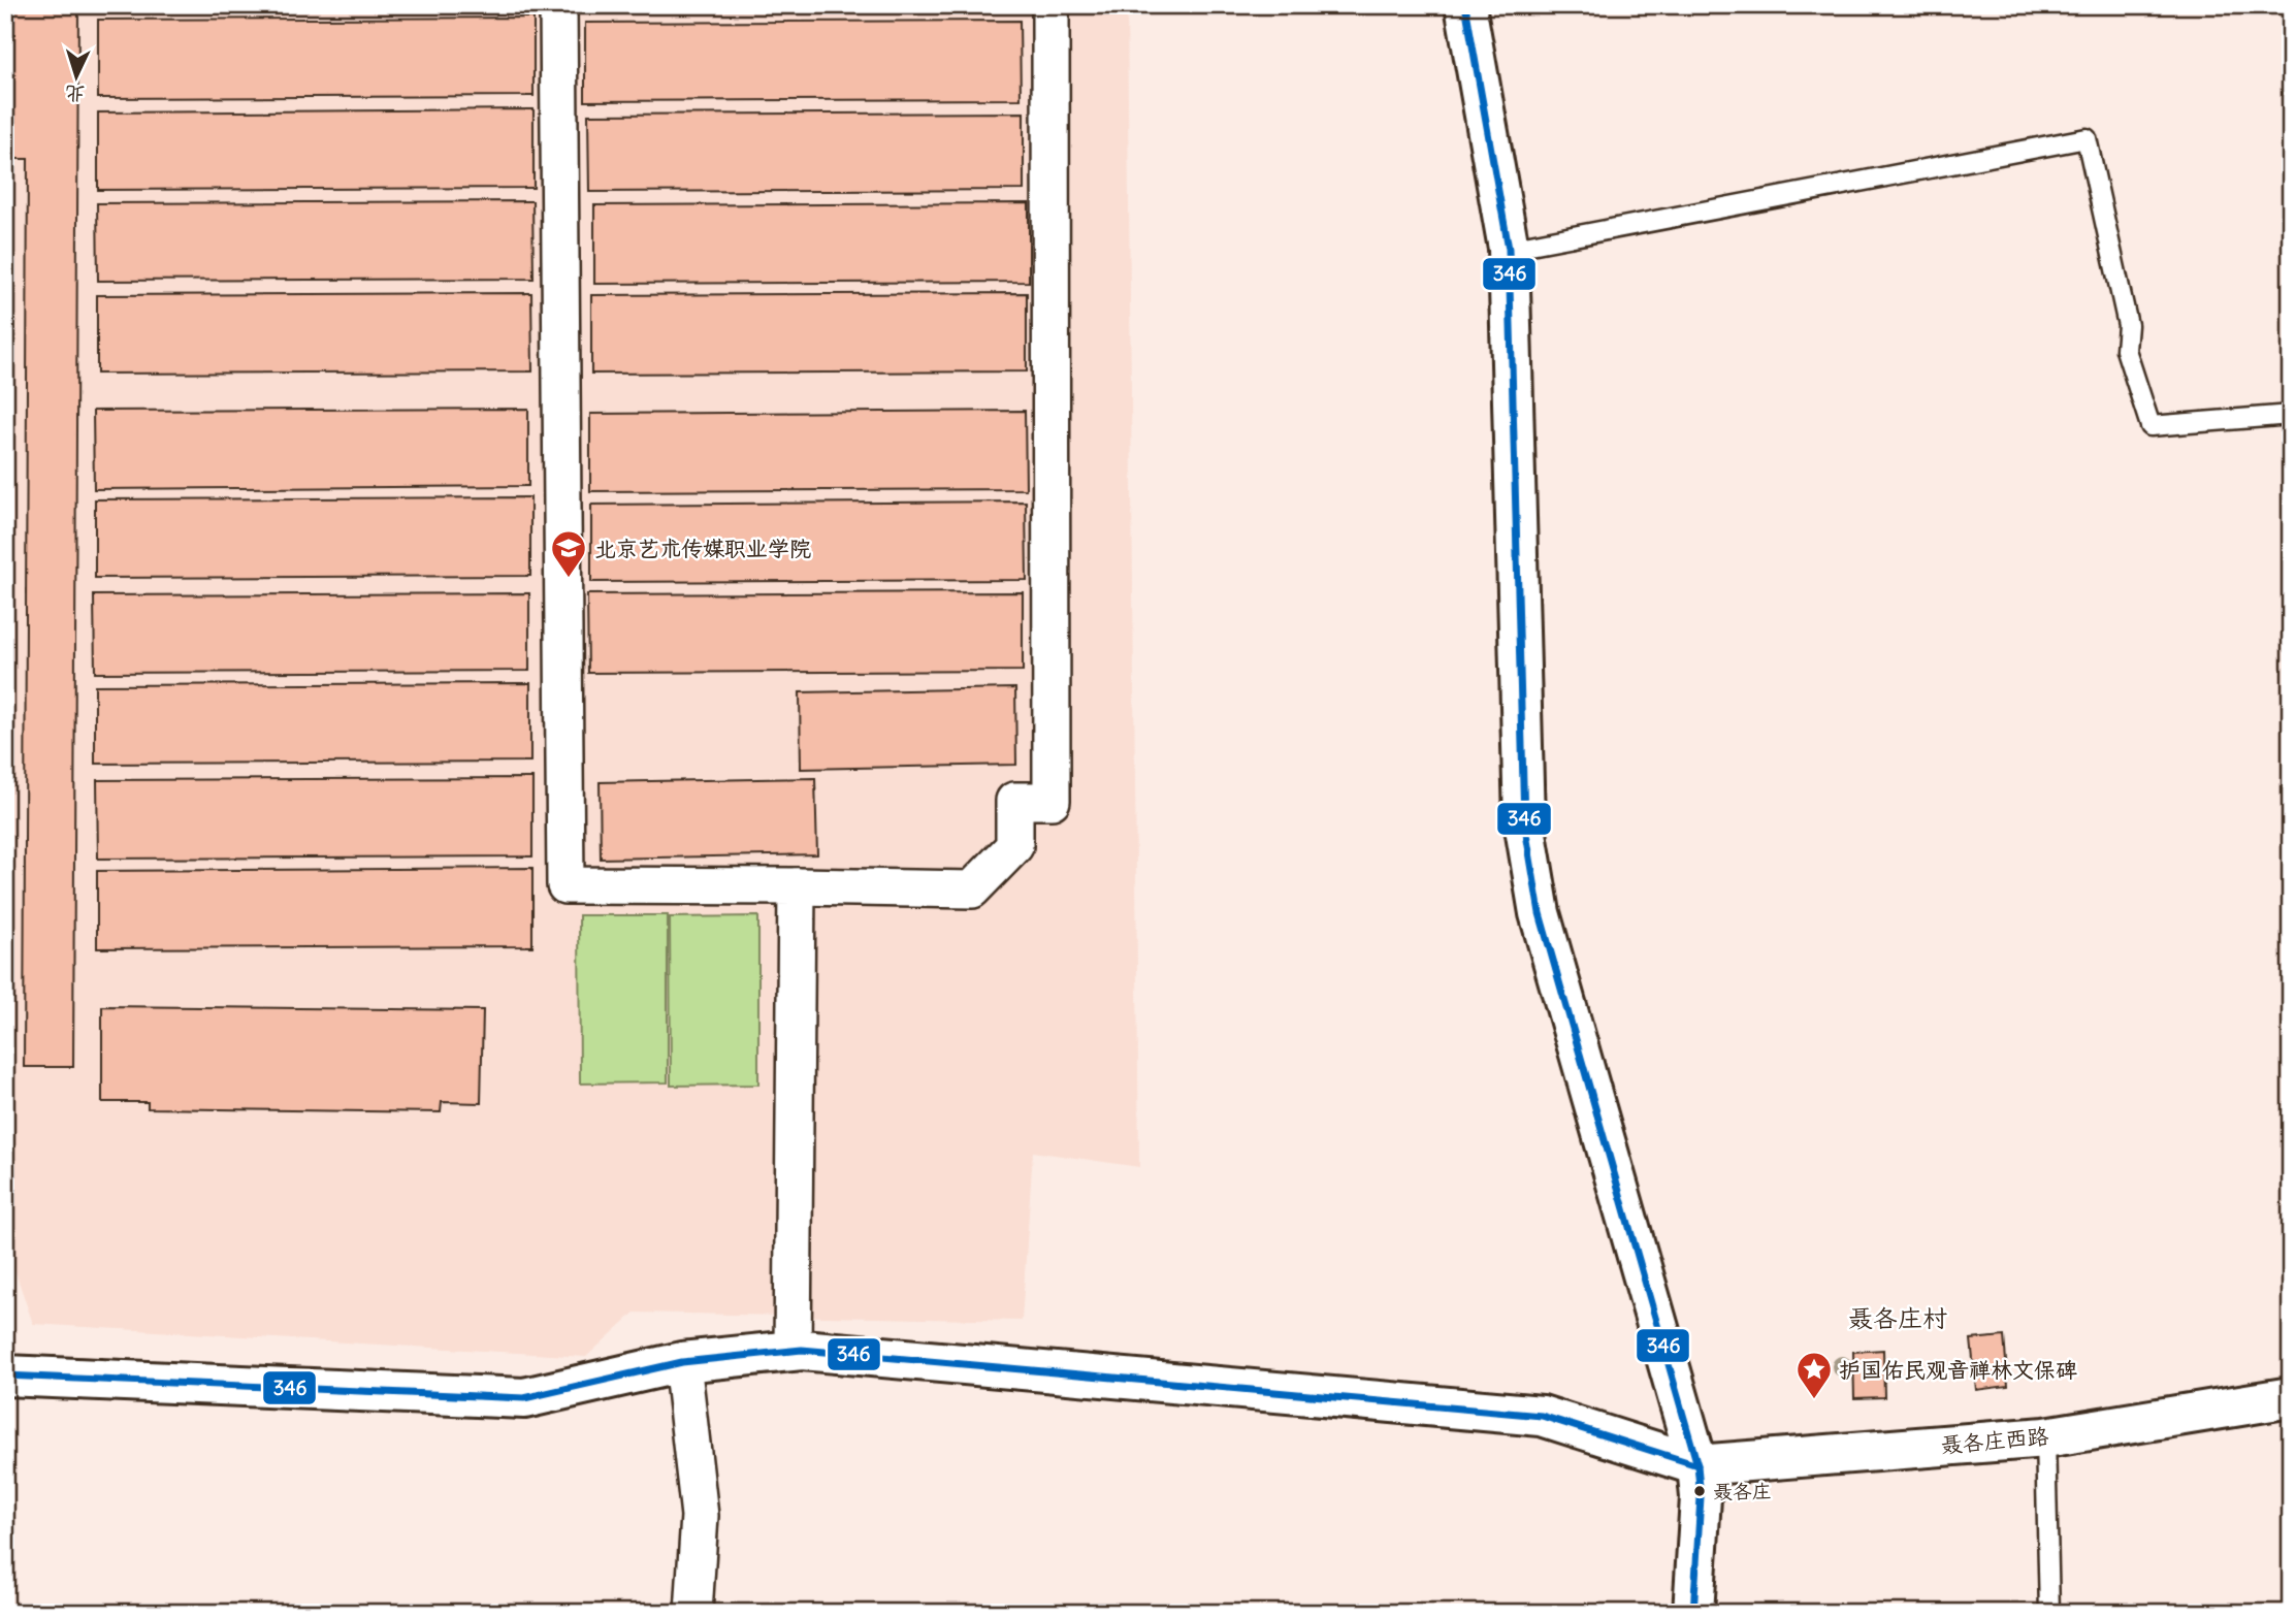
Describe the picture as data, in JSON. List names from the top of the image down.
{
  "streets": {
    "street": ["聂各庄西路"]
  },
  "districts": ["聂各庄村"],
  "places": {
    "school or university": ["北京艺术传媒职业学院"],
    "place": ["护国佑民观音禅林文保碑"],
    "other": ["聂各庄"]
  },
  "lines": ["transit line 346"],
  "north": "bottom"
}
